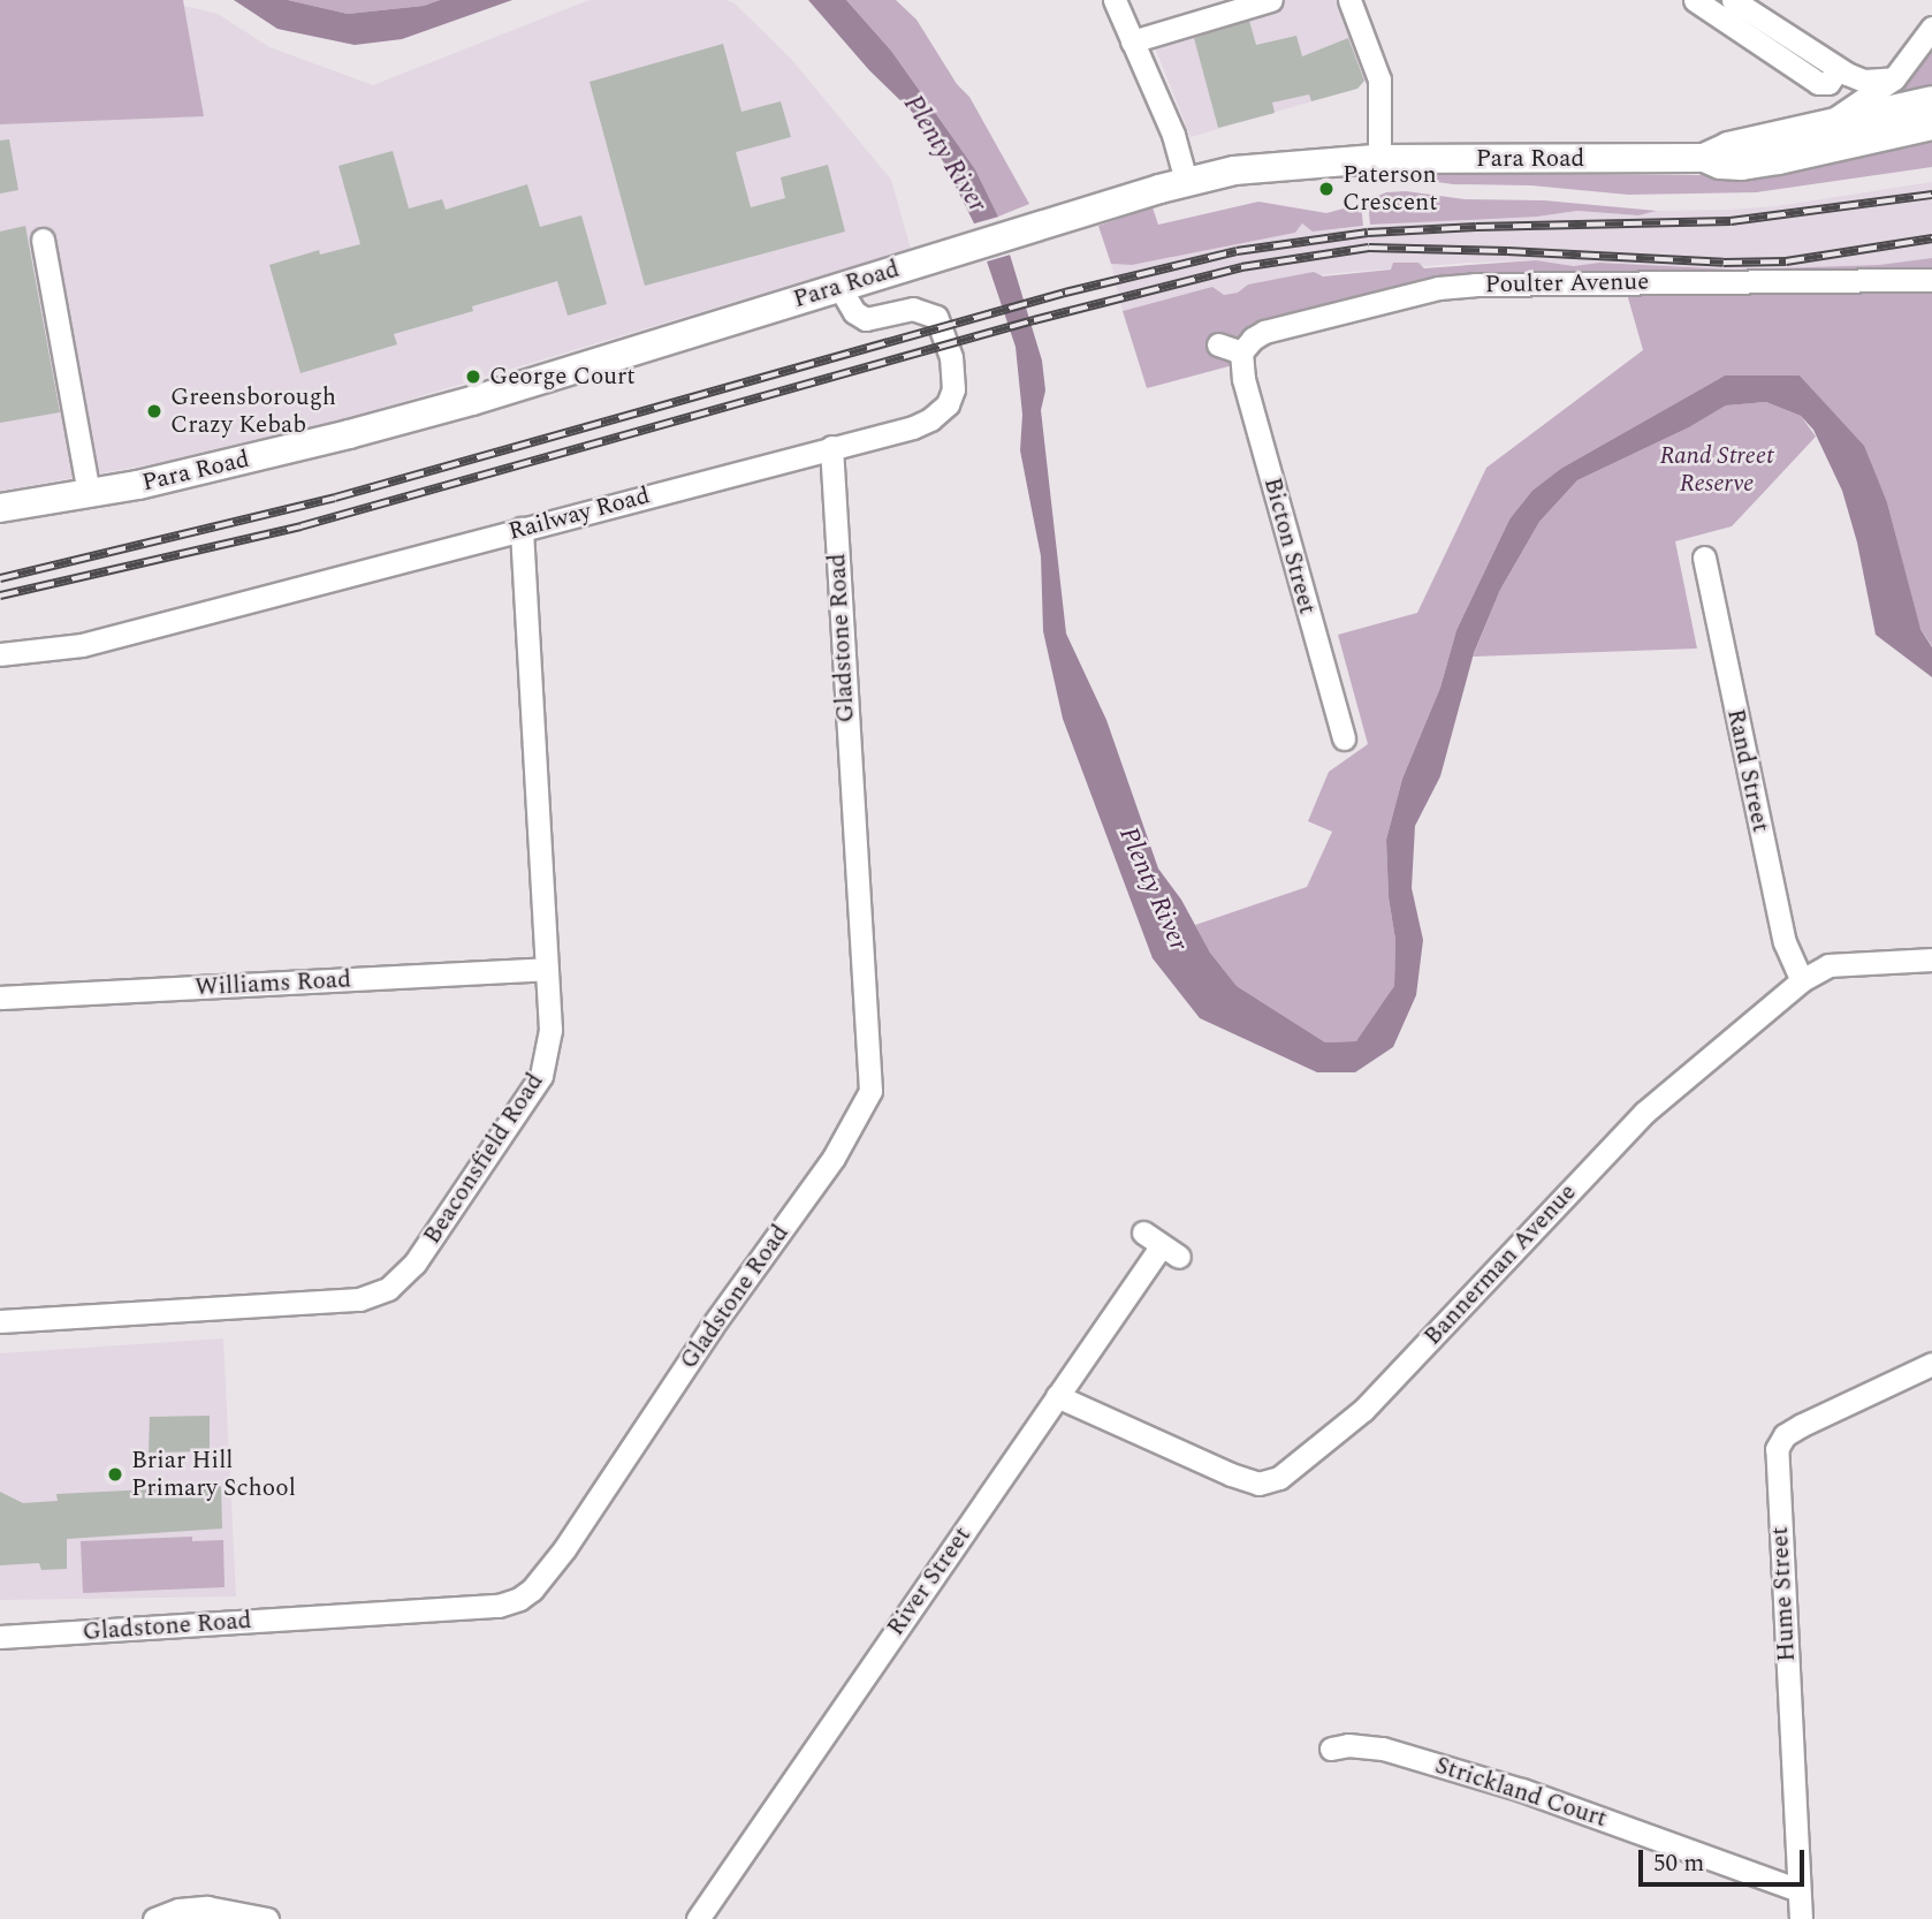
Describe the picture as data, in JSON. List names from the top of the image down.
{
  "streets": {
    "main road": ["Para Road"],
    "street": [
      "Poulter Avenue",
      "Railway Road",
      "Bicton Street",
      "Gladstone Road",
      "Rand Street",
      "Williams Road",
      "Beaconsfield Road",
      "Bannerman Avenue",
      "River Street",
      "Hume Street",
      "Strickland Court"
    ]
  },
  "crossings": [
    ["Para Road", "Railway Road"],
    ["Poulter Avenue", "Bicton Street"],
    ["Railway Road", "Gladstone Road"],
    ["Railway Road", "Beaconsfield Road"],
    ["Rand Street", "Bannerman Avenue"],
    ["Williams Road", "Beaconsfield Road"],
    ["Bannerman Avenue", "River Street"],
    ["Hume Street", "Strickland Court"]
  ],
  "water": ["Plenty River"],
  "parks": ["Rand Street Reserve"],
  "places": [
    "Paterson Crescent",
    "George Court",
    "Greensborough Crazy Kebab",
    "Briar Hill Primary School"
  ],
  "scale_bar": "50 m"
}
